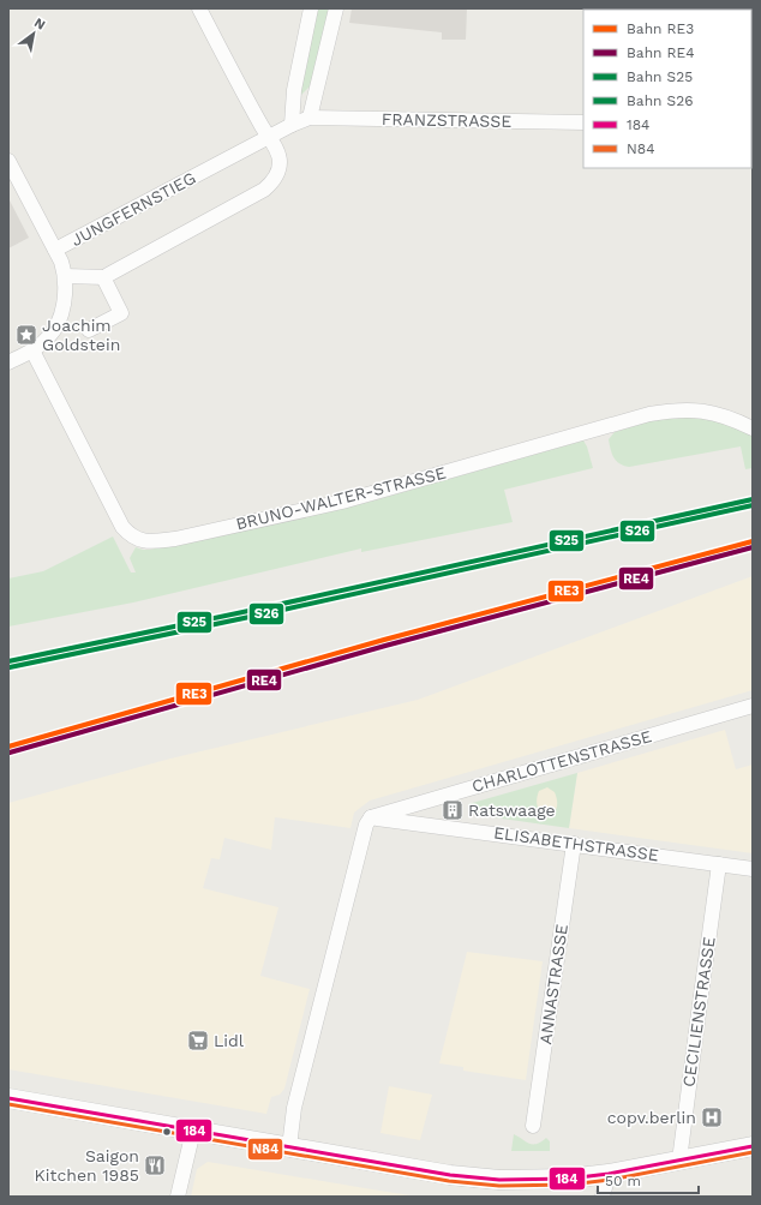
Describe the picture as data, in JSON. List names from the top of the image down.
{
  "streets": {
    "street": [
      "FRANZSTRASSE",
      "JUNGFERNSTIEG",
      "BRUNO-WALTER-STRASSE",
      "CHARLOTTENSTRASSE",
      "ELISABETHSTRASSE",
      "ANNASTRASSE",
      "CECILIENSTRASSE"
    ]
  },
  "crossings": [
    ["FRANZSTRASSE", "JUNGFERNSTIEG"],
    ["JUNGFERNSTIEG", "BRUNO-WALTER-STRASSE"],
    ["CHARLOTTENSTRASSE", "ELISABETHSTRASSE"],
    ["ELISABETHSTRASSE", "ANNASTRASSE"],
    ["ELISABETHSTRASSE", "CECILIENSTRASSE"]
  ],
  "places": {
    "place": ["Joachim Goldstein"],
    "building": ["Ratswaage"],
    "supermarket": ["Lidl"],
    "hospital": ["copv.berlin"],
    "restaurant": ["Saigon Kitchen 1985"]
  },
  "lines": [
    "rail line S25",
    "rail line S26",
    "rail line RE3",
    "rail line RE4",
    "transit line 184",
    "transit line N84"
  ],
  "legend": [
    "Bahn RE3",
    "Bahn RE4",
    "Bahn S25",
    "Bahn S26",
    "184",
    "N84"
  ],
  "scale_bar": "50 m",
  "north": "top right"
}
